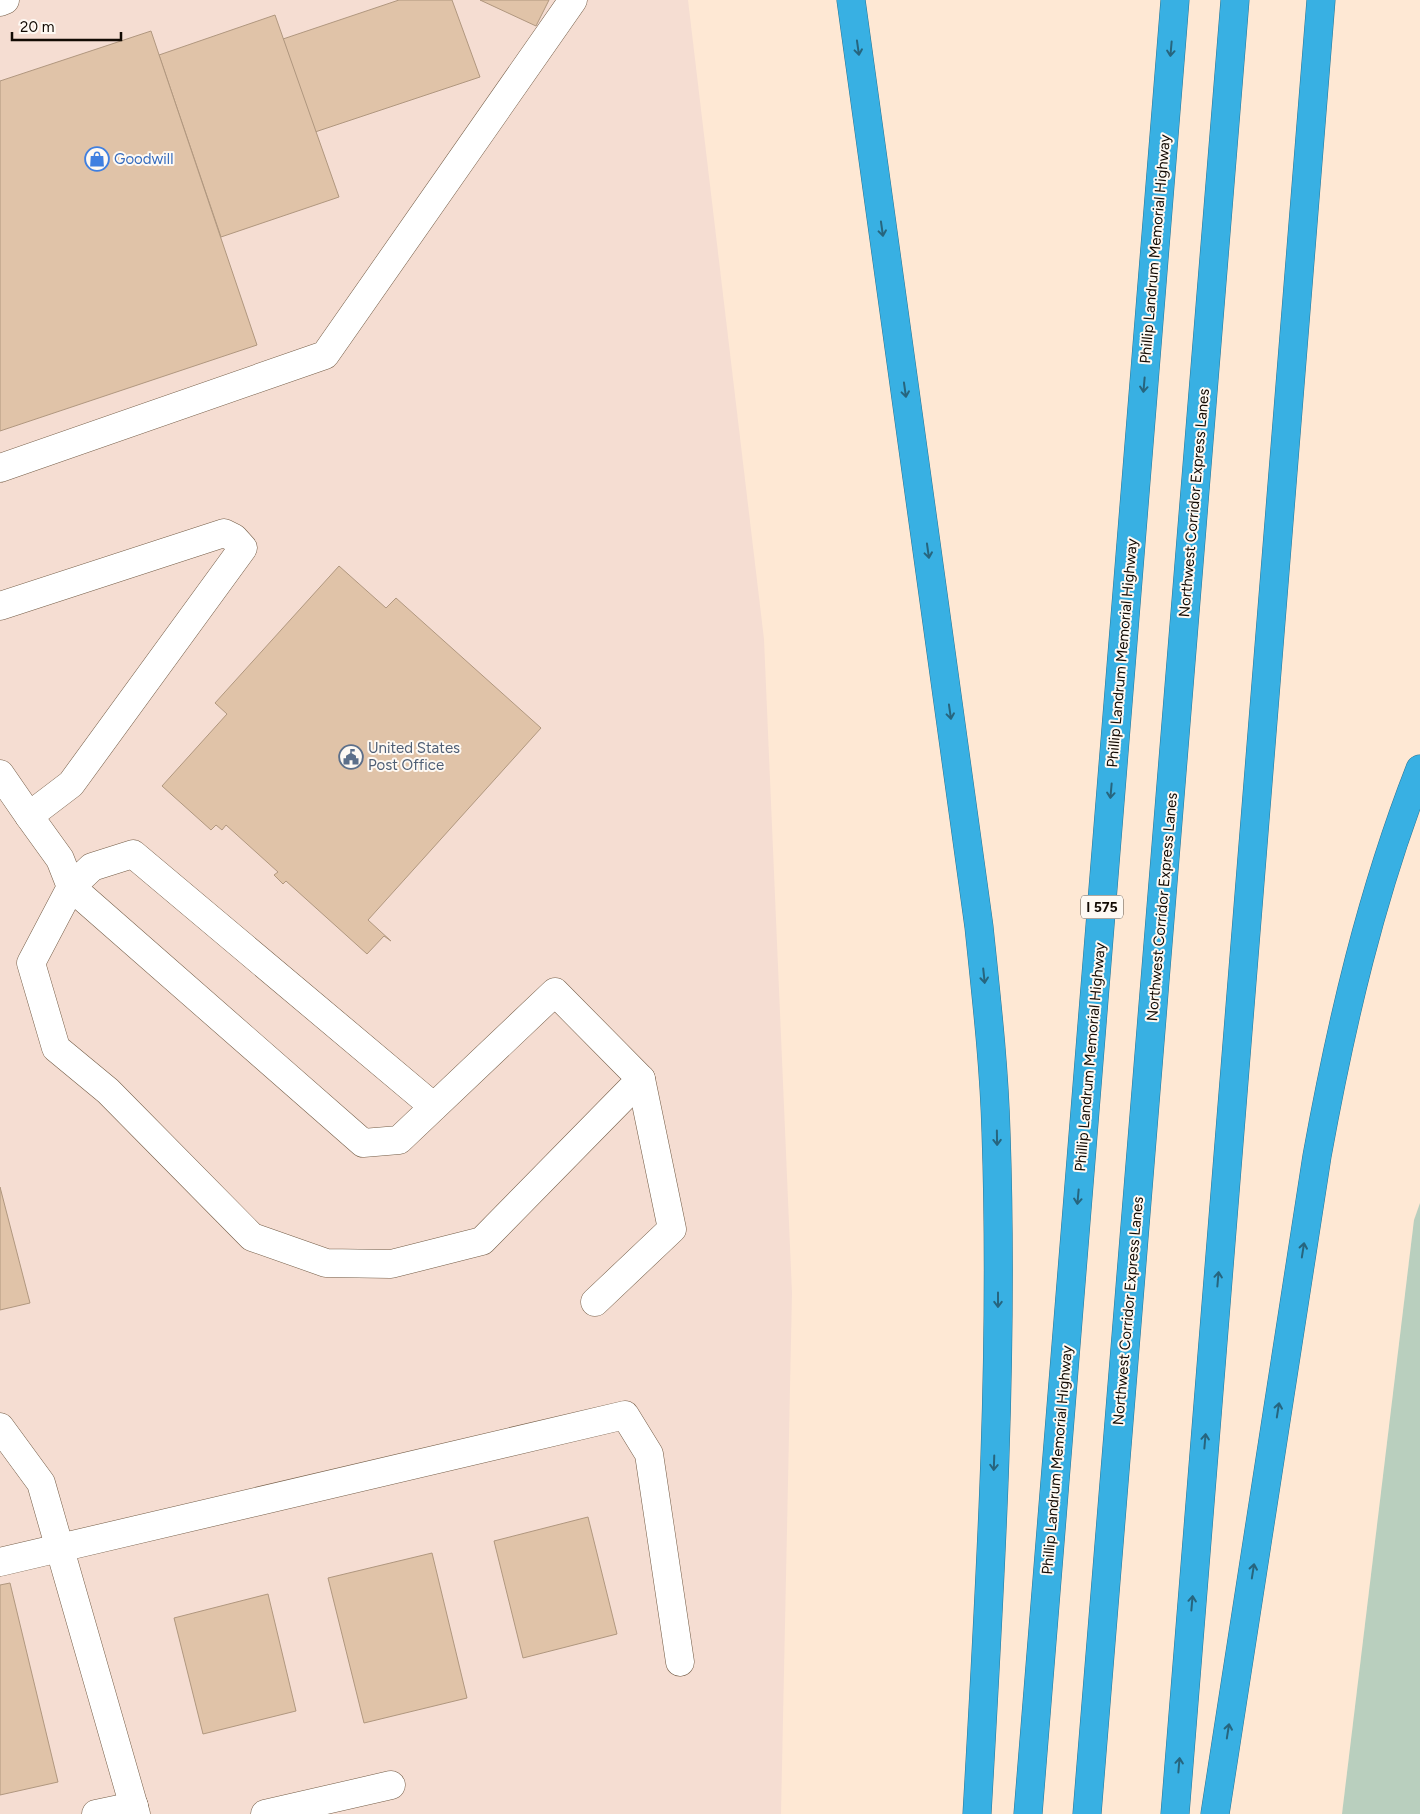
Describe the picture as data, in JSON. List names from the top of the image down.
{
  "streets": {
    "highway": ["Phillip Landrum Memorial Highway", "Northwest Corridor Express Lanes", "I 575"]
  },
  "places": {
    "shop": ["Goodwill"],
    "public building": ["United States Post Office"]
  },
  "scale_bar": "20 m"
}
